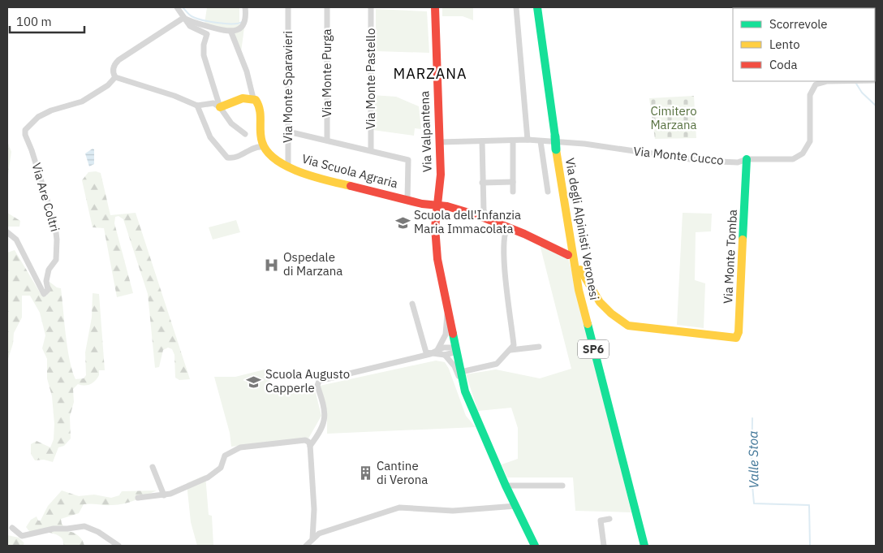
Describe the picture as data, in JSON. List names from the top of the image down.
{
  "streets": {
    "main road": [
      "Via Valpantena",
      "Via Scuola Agraria",
      "Via degli Alpinisti Veronesi",
      "Via Monte Tomba",
      "SP6"
    ],
    "street": [
      "Via Monte Purga",
      "Via Monte Pastello",
      "Via Monte Sparavieri",
      "Via Monte Cucco",
      "Via Are Coltri"
    ]
  },
  "crossings": [
    ["Via Monte Sparavieri", "Via Scuola Agraria"],
    ["Via Valpantena", "Via Monte Cucco"],
    ["Via Valpantena", "Via Scuola Agraria"],
    ["Via Monte Cucco", "Via Monte Tomba"]
  ],
  "districts": ["MARZANA"],
  "water": ["Valle Stoa"],
  "parks": ["Cimitero Marzana"],
  "places": {
    "school or university": ["Scuola dell'Infanzia Maria Immacolata", "Scuola Augusto Capperle"],
    "hospital": ["Ospedale di Marzana"],
    "building": ["Cantine di Verona"]
  },
  "legend": ["Scorrevole", "Lento", "Coda"],
  "scale_bar": "100 m"
}
